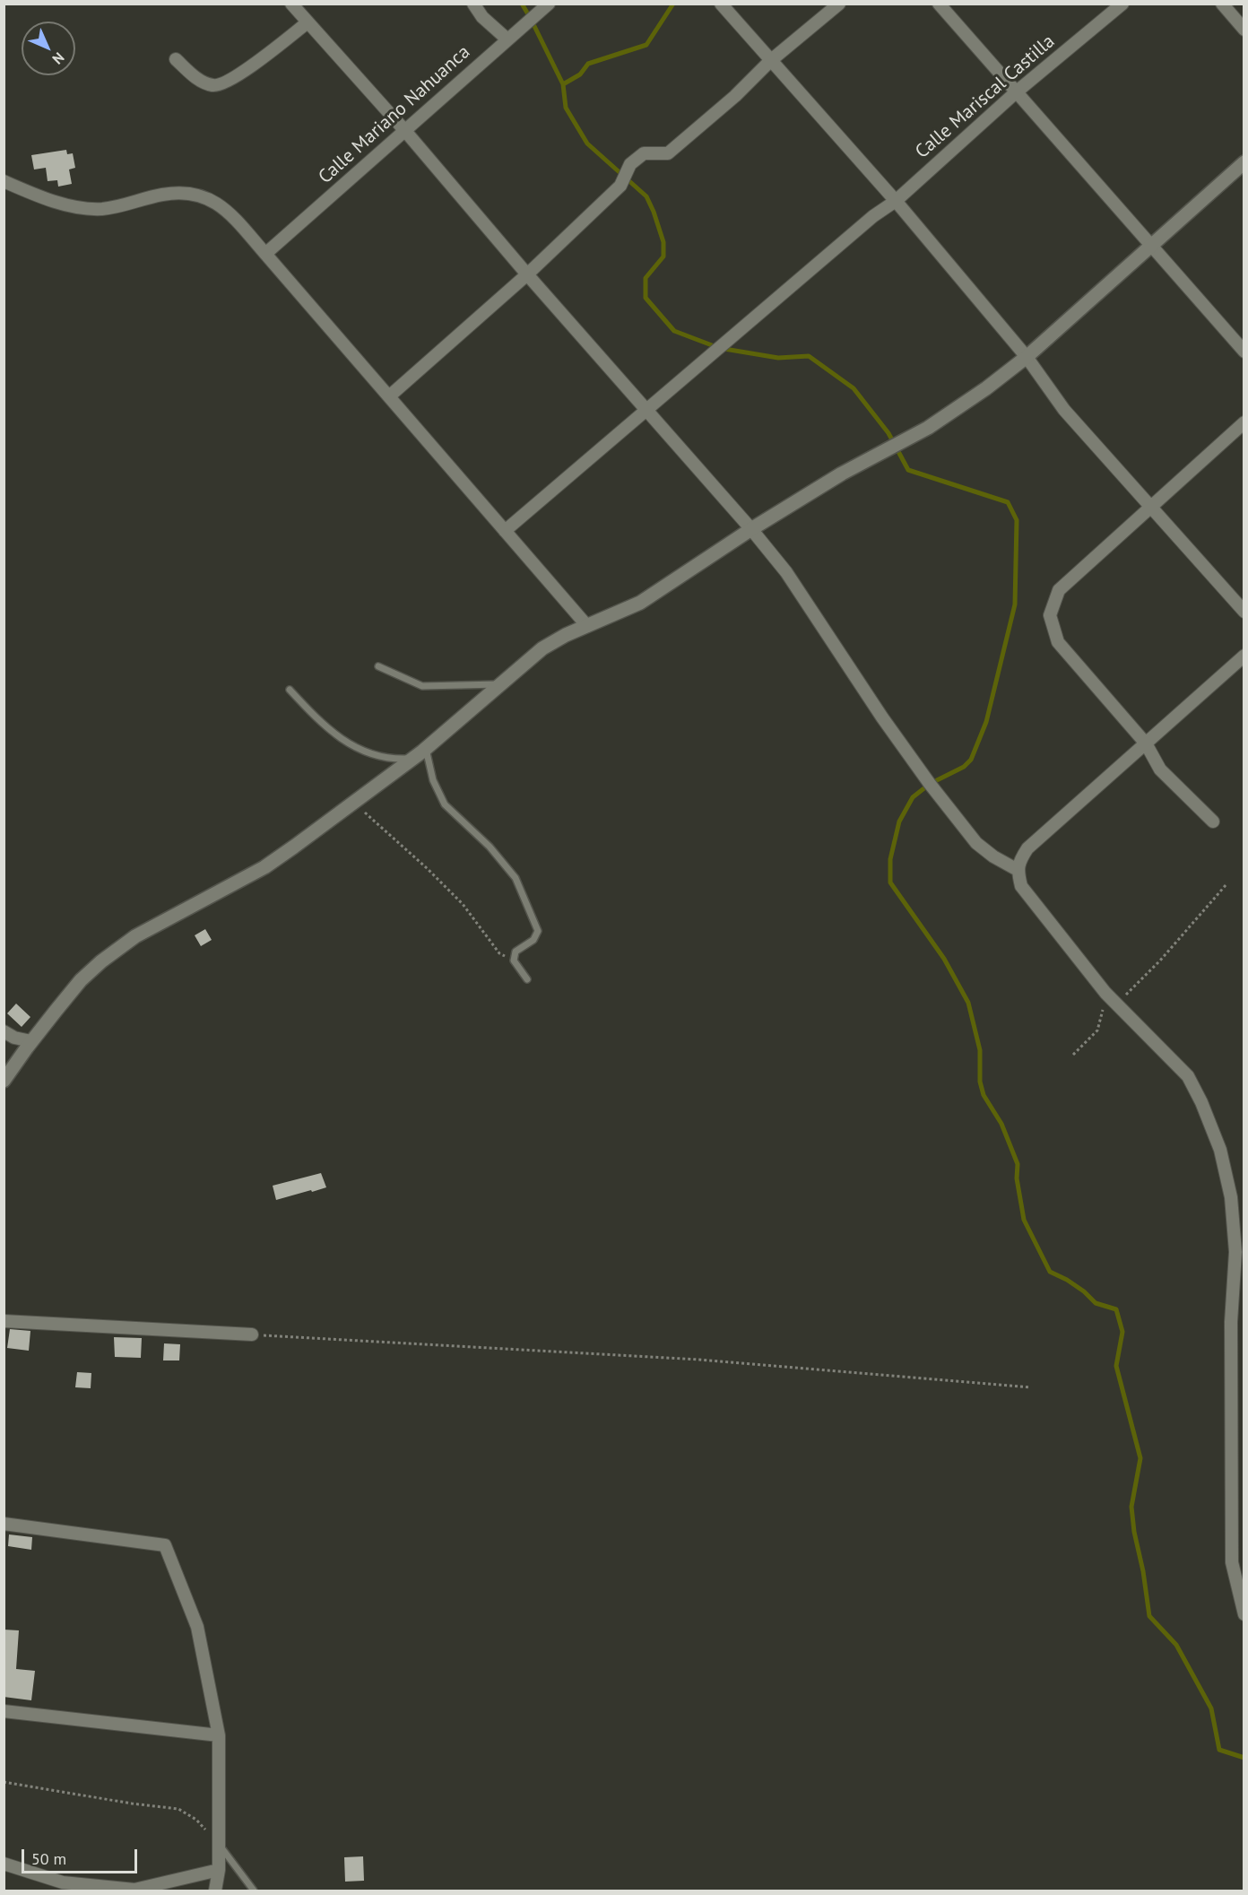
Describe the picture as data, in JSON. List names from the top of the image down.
{
  "streets": {
    "street": ["Calle Mariscal Castilla", "Calle Mariano Nahuanca"]
  },
  "scale_bar": "50 m",
  "north": "bottom right"
}
